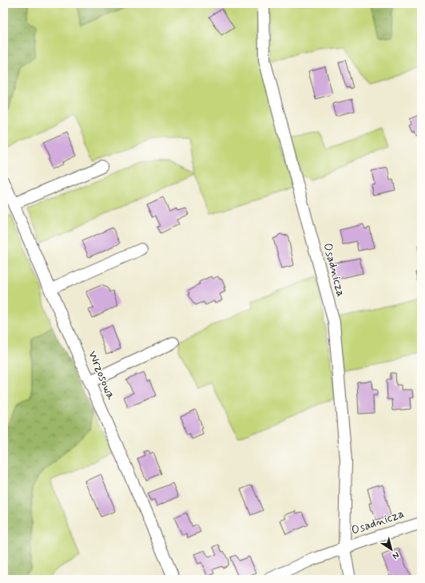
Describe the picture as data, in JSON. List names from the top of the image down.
{
  "streets": {
    "street": ["Osadnicza", "Wrzosowa"]
  },
  "north": "bottom right"
}
